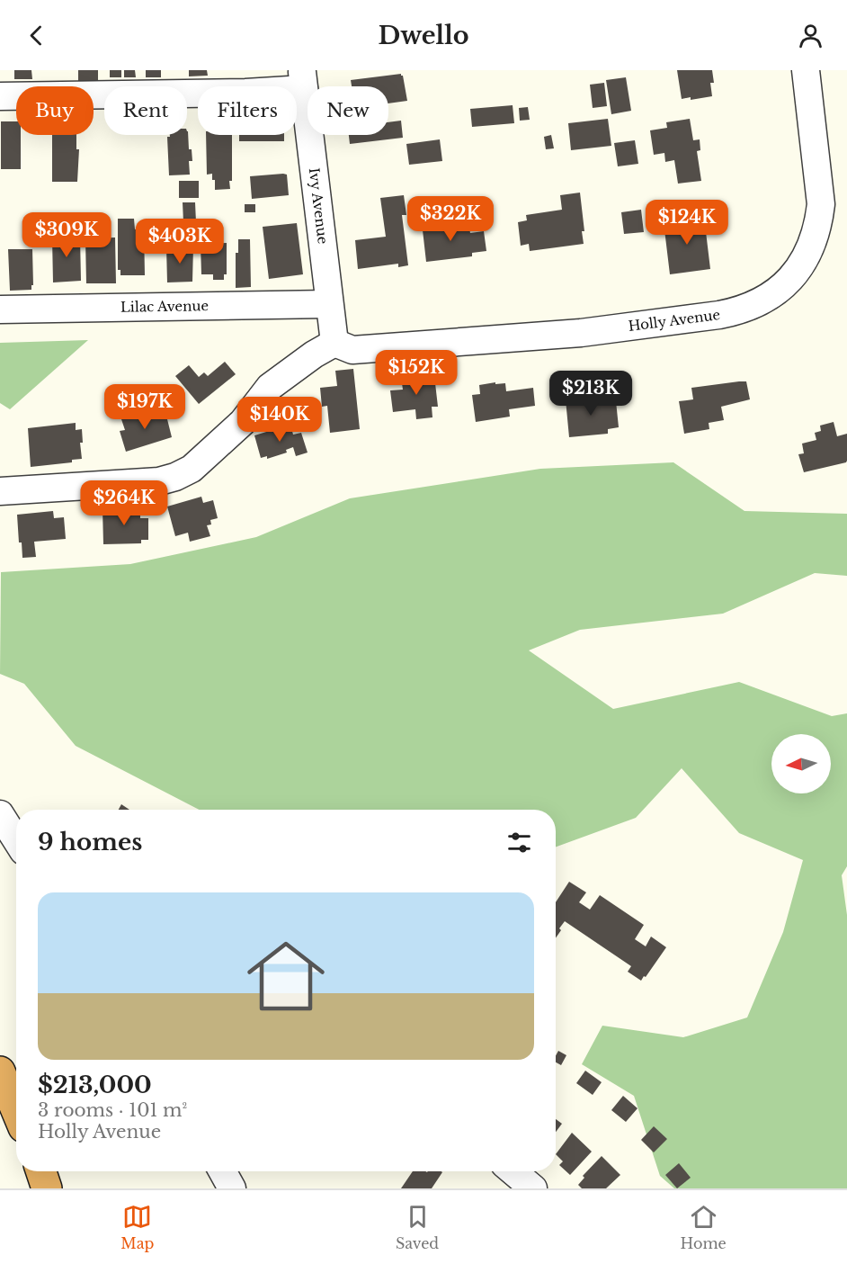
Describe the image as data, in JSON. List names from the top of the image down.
{
  "streets": {
    "street": ["Ivy Avenue", "Lilac Avenue", "Holly Avenue"]
  },
  "crossings": [
    ["Ivy Avenue", "Lilac Avenue"],
    ["Ivy Avenue", "Holly Avenue"]
  ],
  "north": "left",
  "page": {
    "header": "Dwello",
    "chip": [
      "Buy",
      "Rent",
      "Filters",
      "New"
    ],
    "price": [
      "$322K",
      "$124K",
      "$309K",
      "$403K",
      "$152K",
      "$213K",
      "$197K",
      "$140K",
      "$264K"
    ],
    "heading": "9 homes",
    "list": [
      {
        "name": "$213,000",
        "note": "3 rooms · 101 m² · Holly Avenue"
      }
    ],
    "tabs": ["Map", "Saved", "Home"]
  }
}
